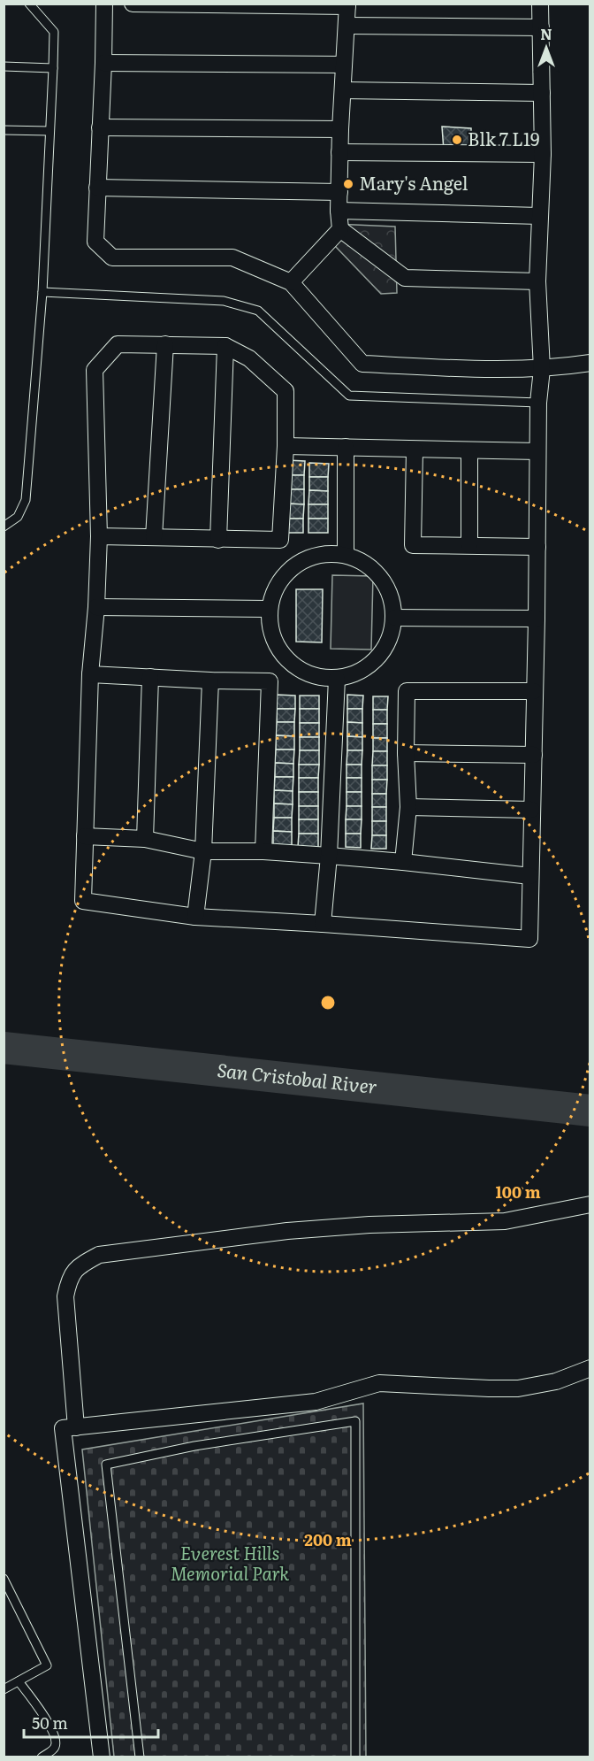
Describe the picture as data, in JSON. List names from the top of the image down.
{
  "water": ["San Cristobal River"],
  "parks": ["Everest Hills Memorial Park"],
  "places": ["Blk 7 L19", "Mary's Angel"],
  "scale_bar": "50 m",
  "north": "top",
  "rings": ["100 m", "200 m"]
}
